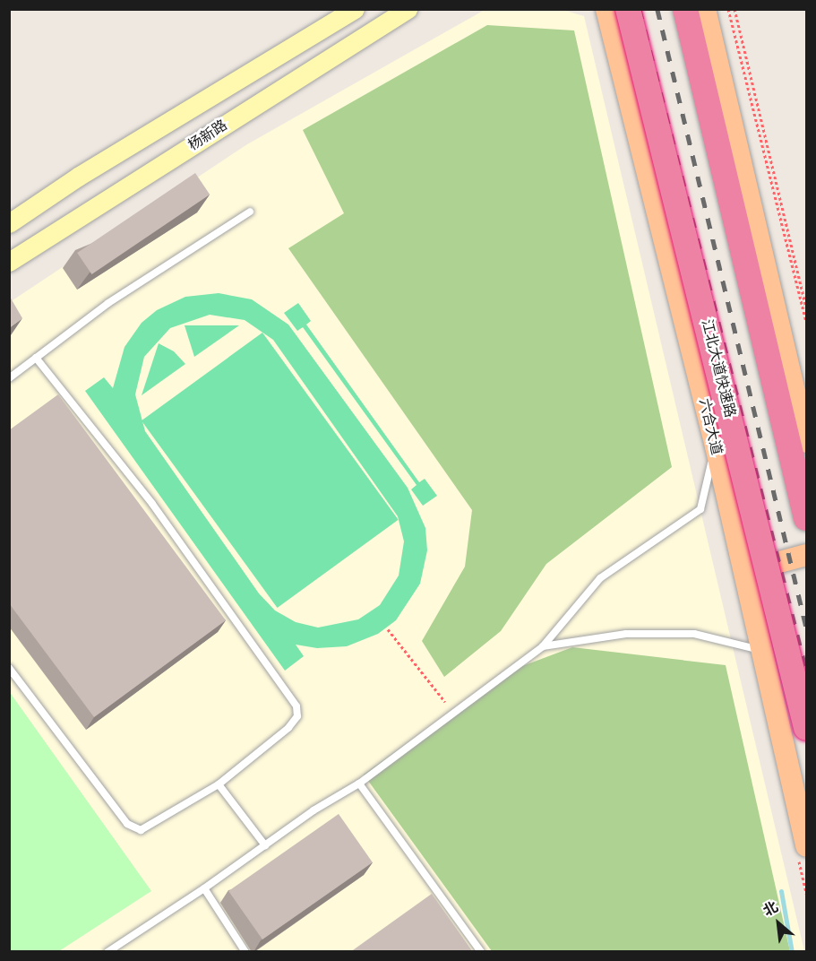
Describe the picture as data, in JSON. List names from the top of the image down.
{
  "streets": {
    "highway": ["江北大道快速路"],
    "main road": ["杨新路", "六合大道"]
  },
  "north": "top left"
}
